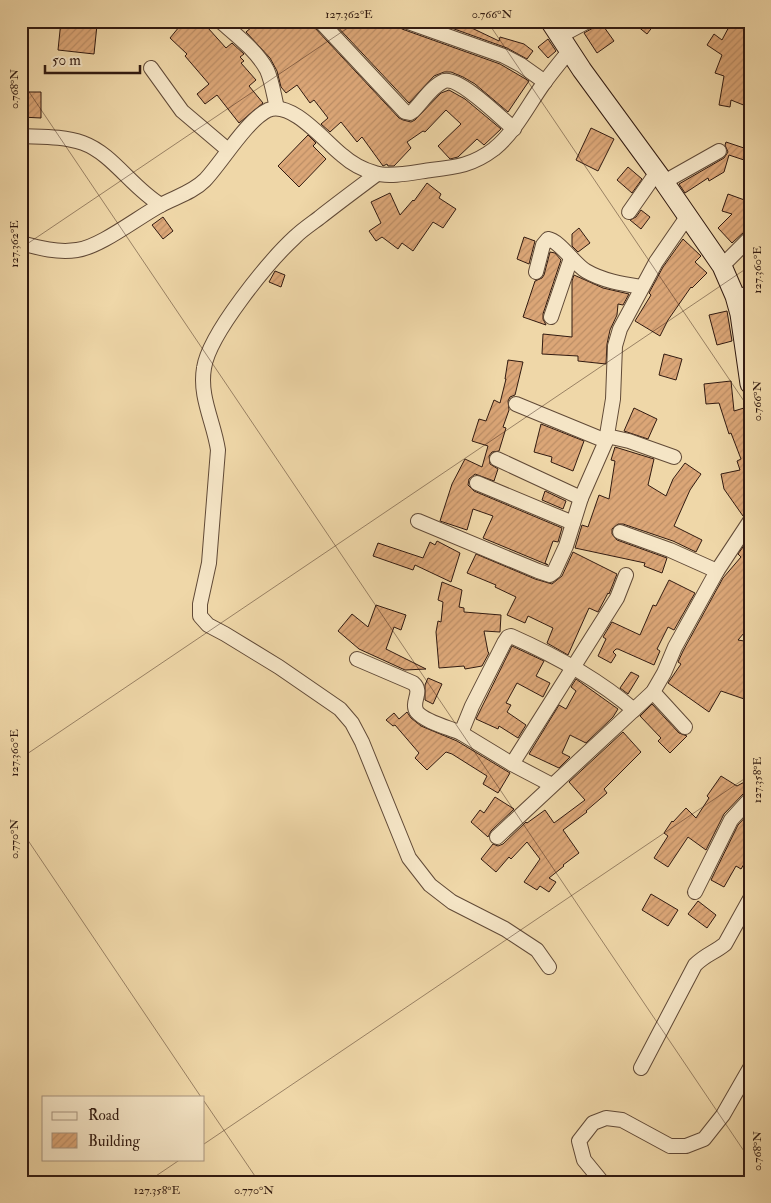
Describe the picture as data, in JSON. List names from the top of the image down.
{
  "legend": ["Road", "Building"],
  "scale_bar": "50 m",
  "coordinates": [
    "127.362°E",
    "0.766°N",
    "0.768°N",
    "127.360°E",
    "127.358°E",
    "0.770°N"
  ]
}
